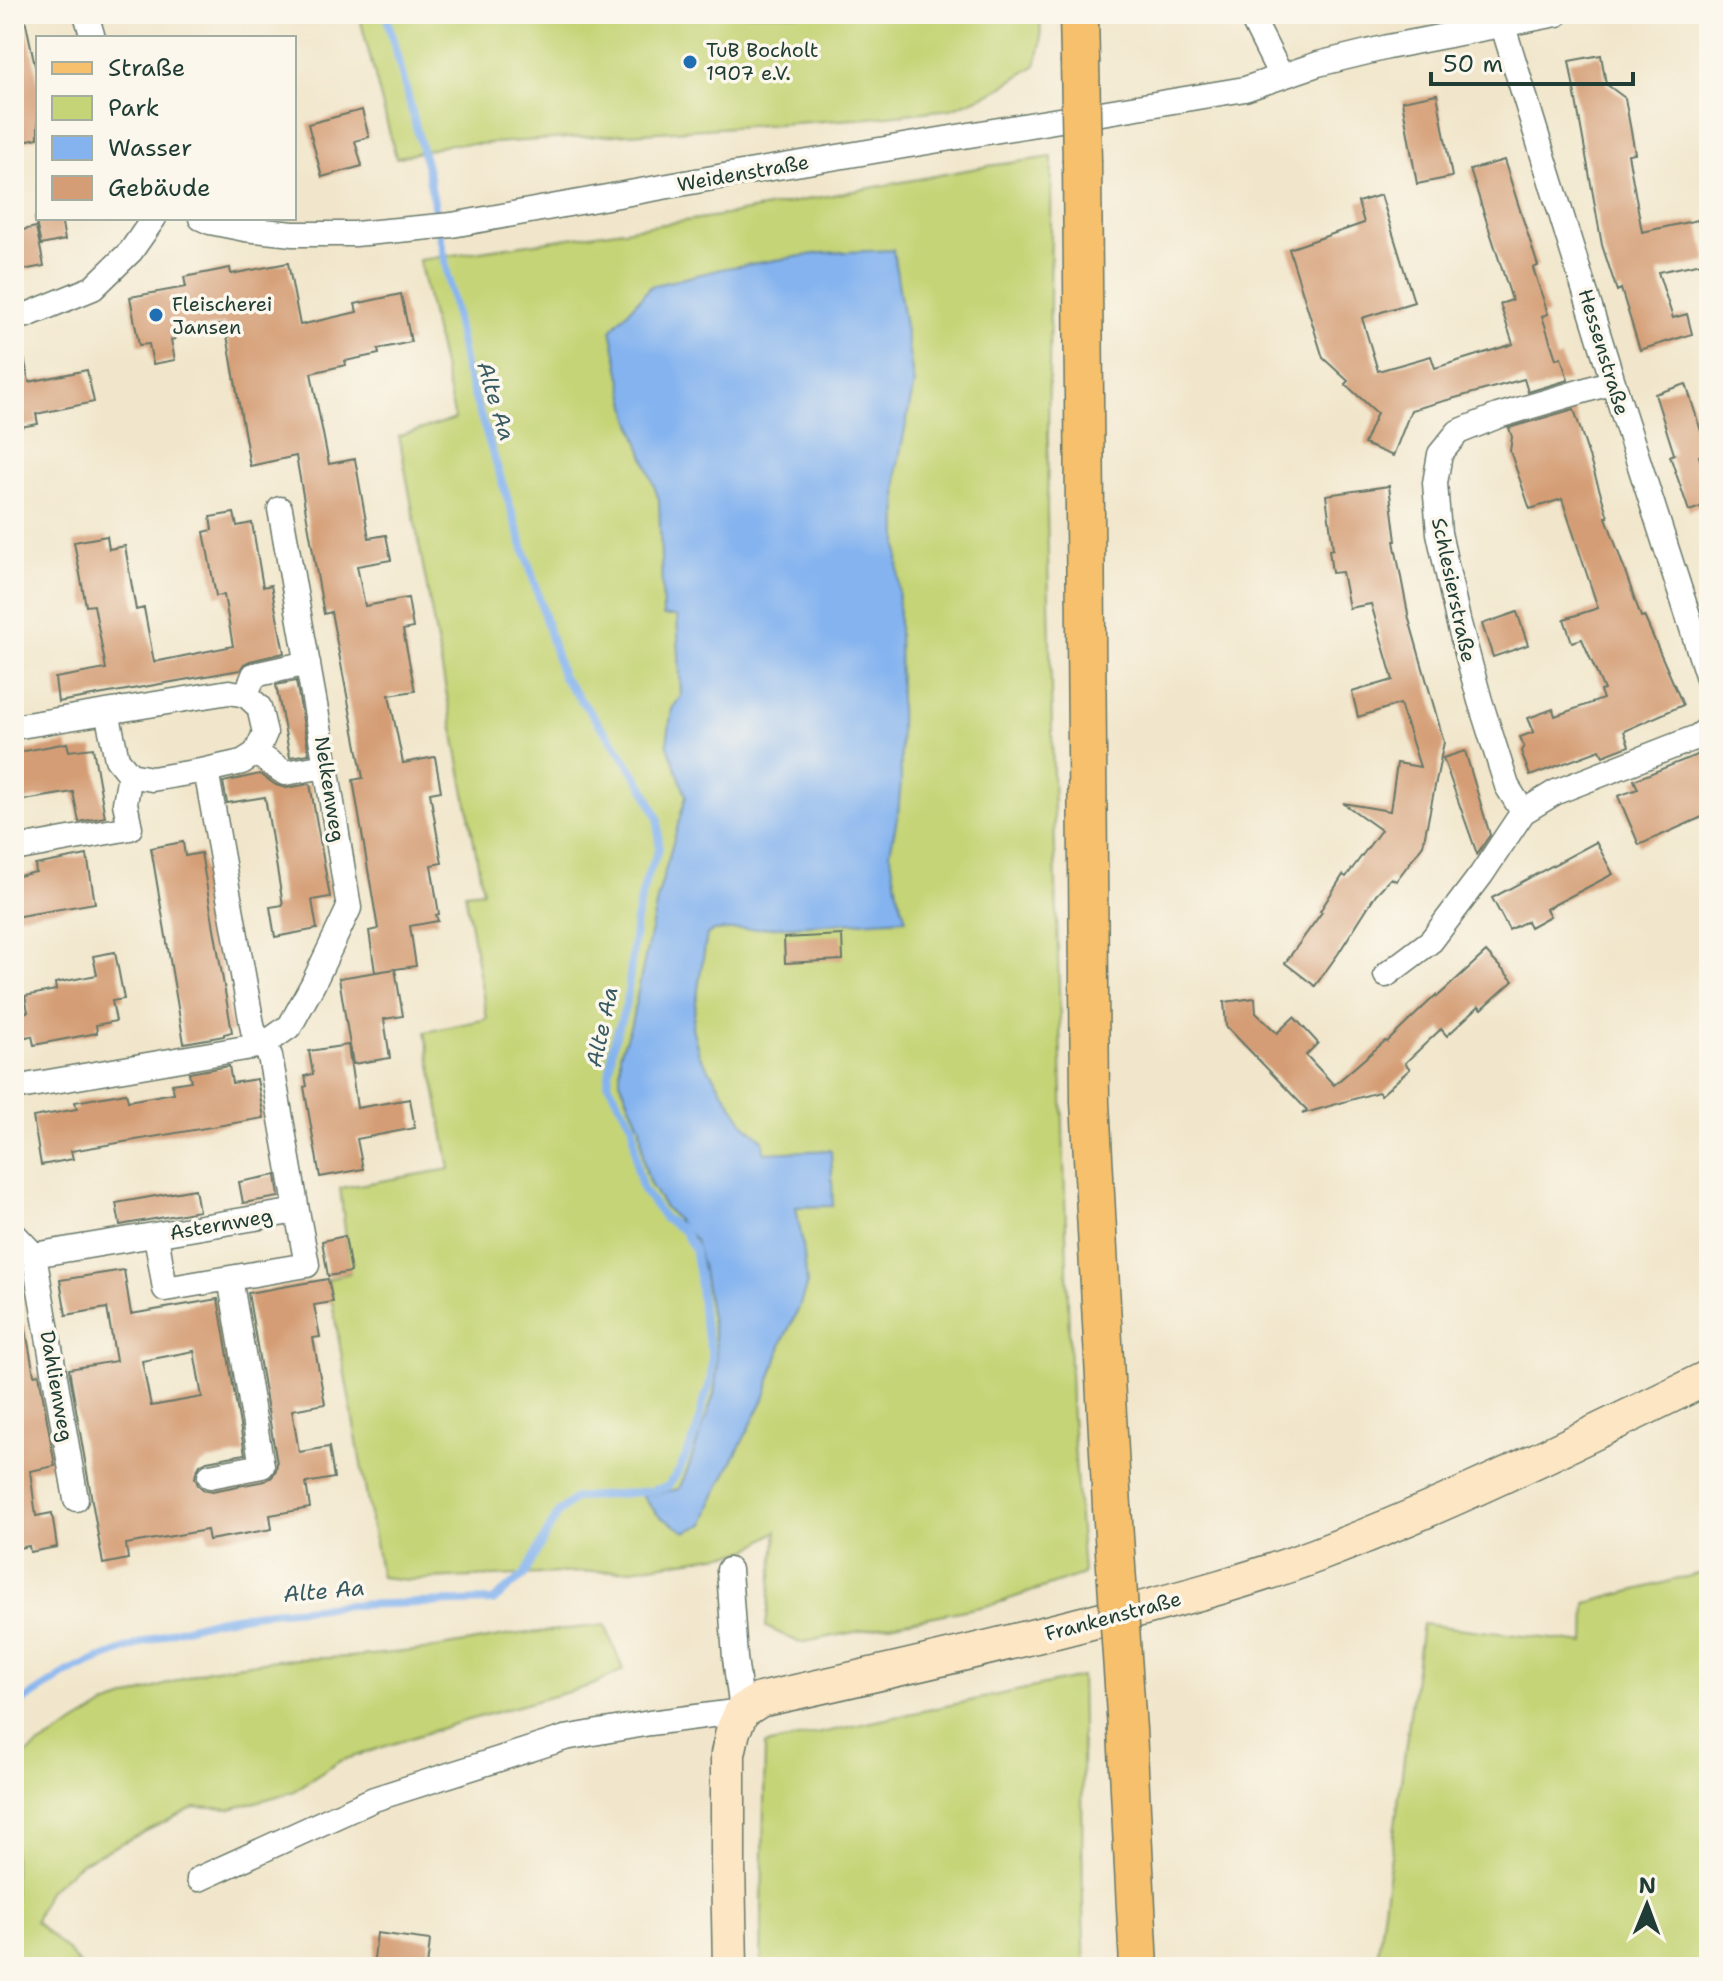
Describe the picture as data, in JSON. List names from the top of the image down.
{
  "streets": {
    "street": [
      "Weidenstraße",
      "Hessenstraße",
      "Schlesierstraße",
      "Nelkenweg",
      "Asternweg",
      "Dahlienweg",
      "Frankenstraße"
    ]
  },
  "crossings": [
    ["Weidenstraße", "Hessenstraße"],
    ["Hessenstraße", "Schlesierstraße"],
    ["Asternweg", "Dahlienweg"]
  ],
  "water": ["Alte Aa"],
  "places": ["TuB Bocholt 1907 e.V.", "Fleischerei Jansen"],
  "legend": [
    "Straße",
    "Park",
    "Wasser",
    "Gebäude"
  ],
  "scale_bar": "50 m",
  "north": "top"
}
